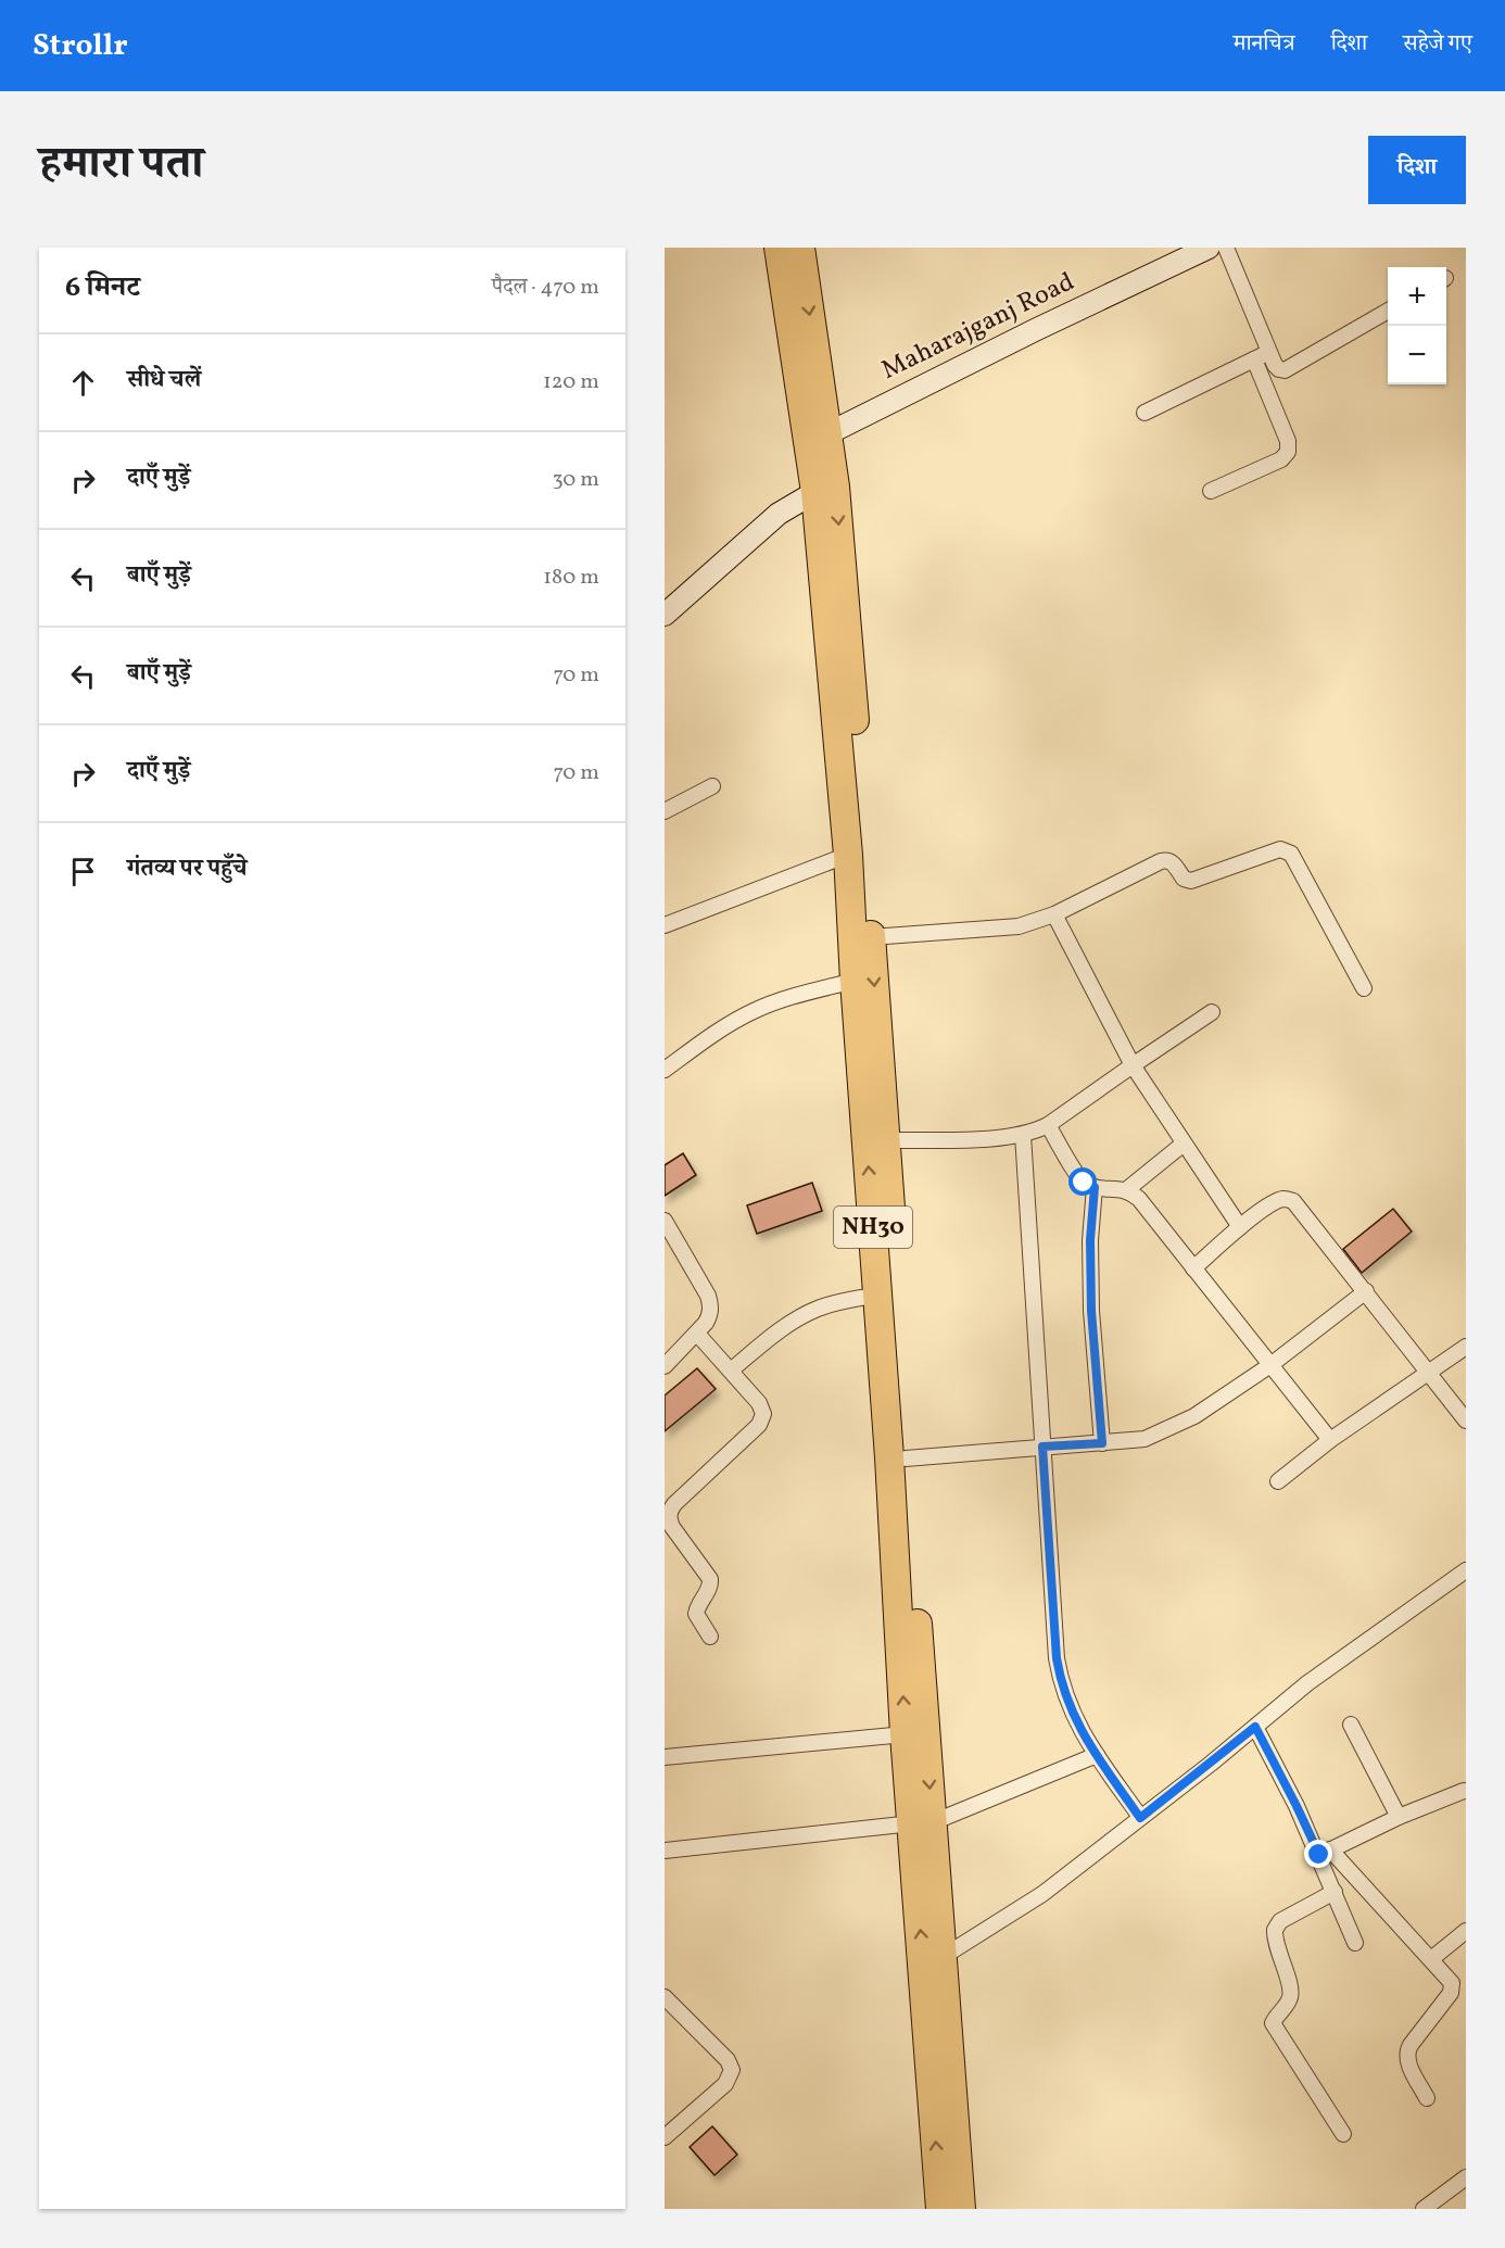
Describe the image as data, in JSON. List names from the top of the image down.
{
  "streets": {
    "highway": ["NH30"],
    "street": ["Maharajganj Road"]
  },
  "crossings": [
    ["Maharajganj Road", "NH30"]
  ],
  "page": {
    "header": "Strollr",
    "nav": ["मानचित्र", "दिशा", "सहेजे गए"],
    "title": "हमारा पता",
    "buttons": "दिशा",
    "heading": ["6 मिनट", "पैदल · 470 m"],
    "map_buttons": ["+", "−"],
    "list": [
      ["सीधे चलें", "120 m"],
      ["दाएँ मुड़ें", "30 m"],
      ["बाएँ मुड़ें", "180 m"],
      ["बाएँ मुड़ें", "70 m"],
      ["दाएँ मुड़ें", "70 m"],
      "गंतव्य पर पहुँचे"
    ]
  }
}
